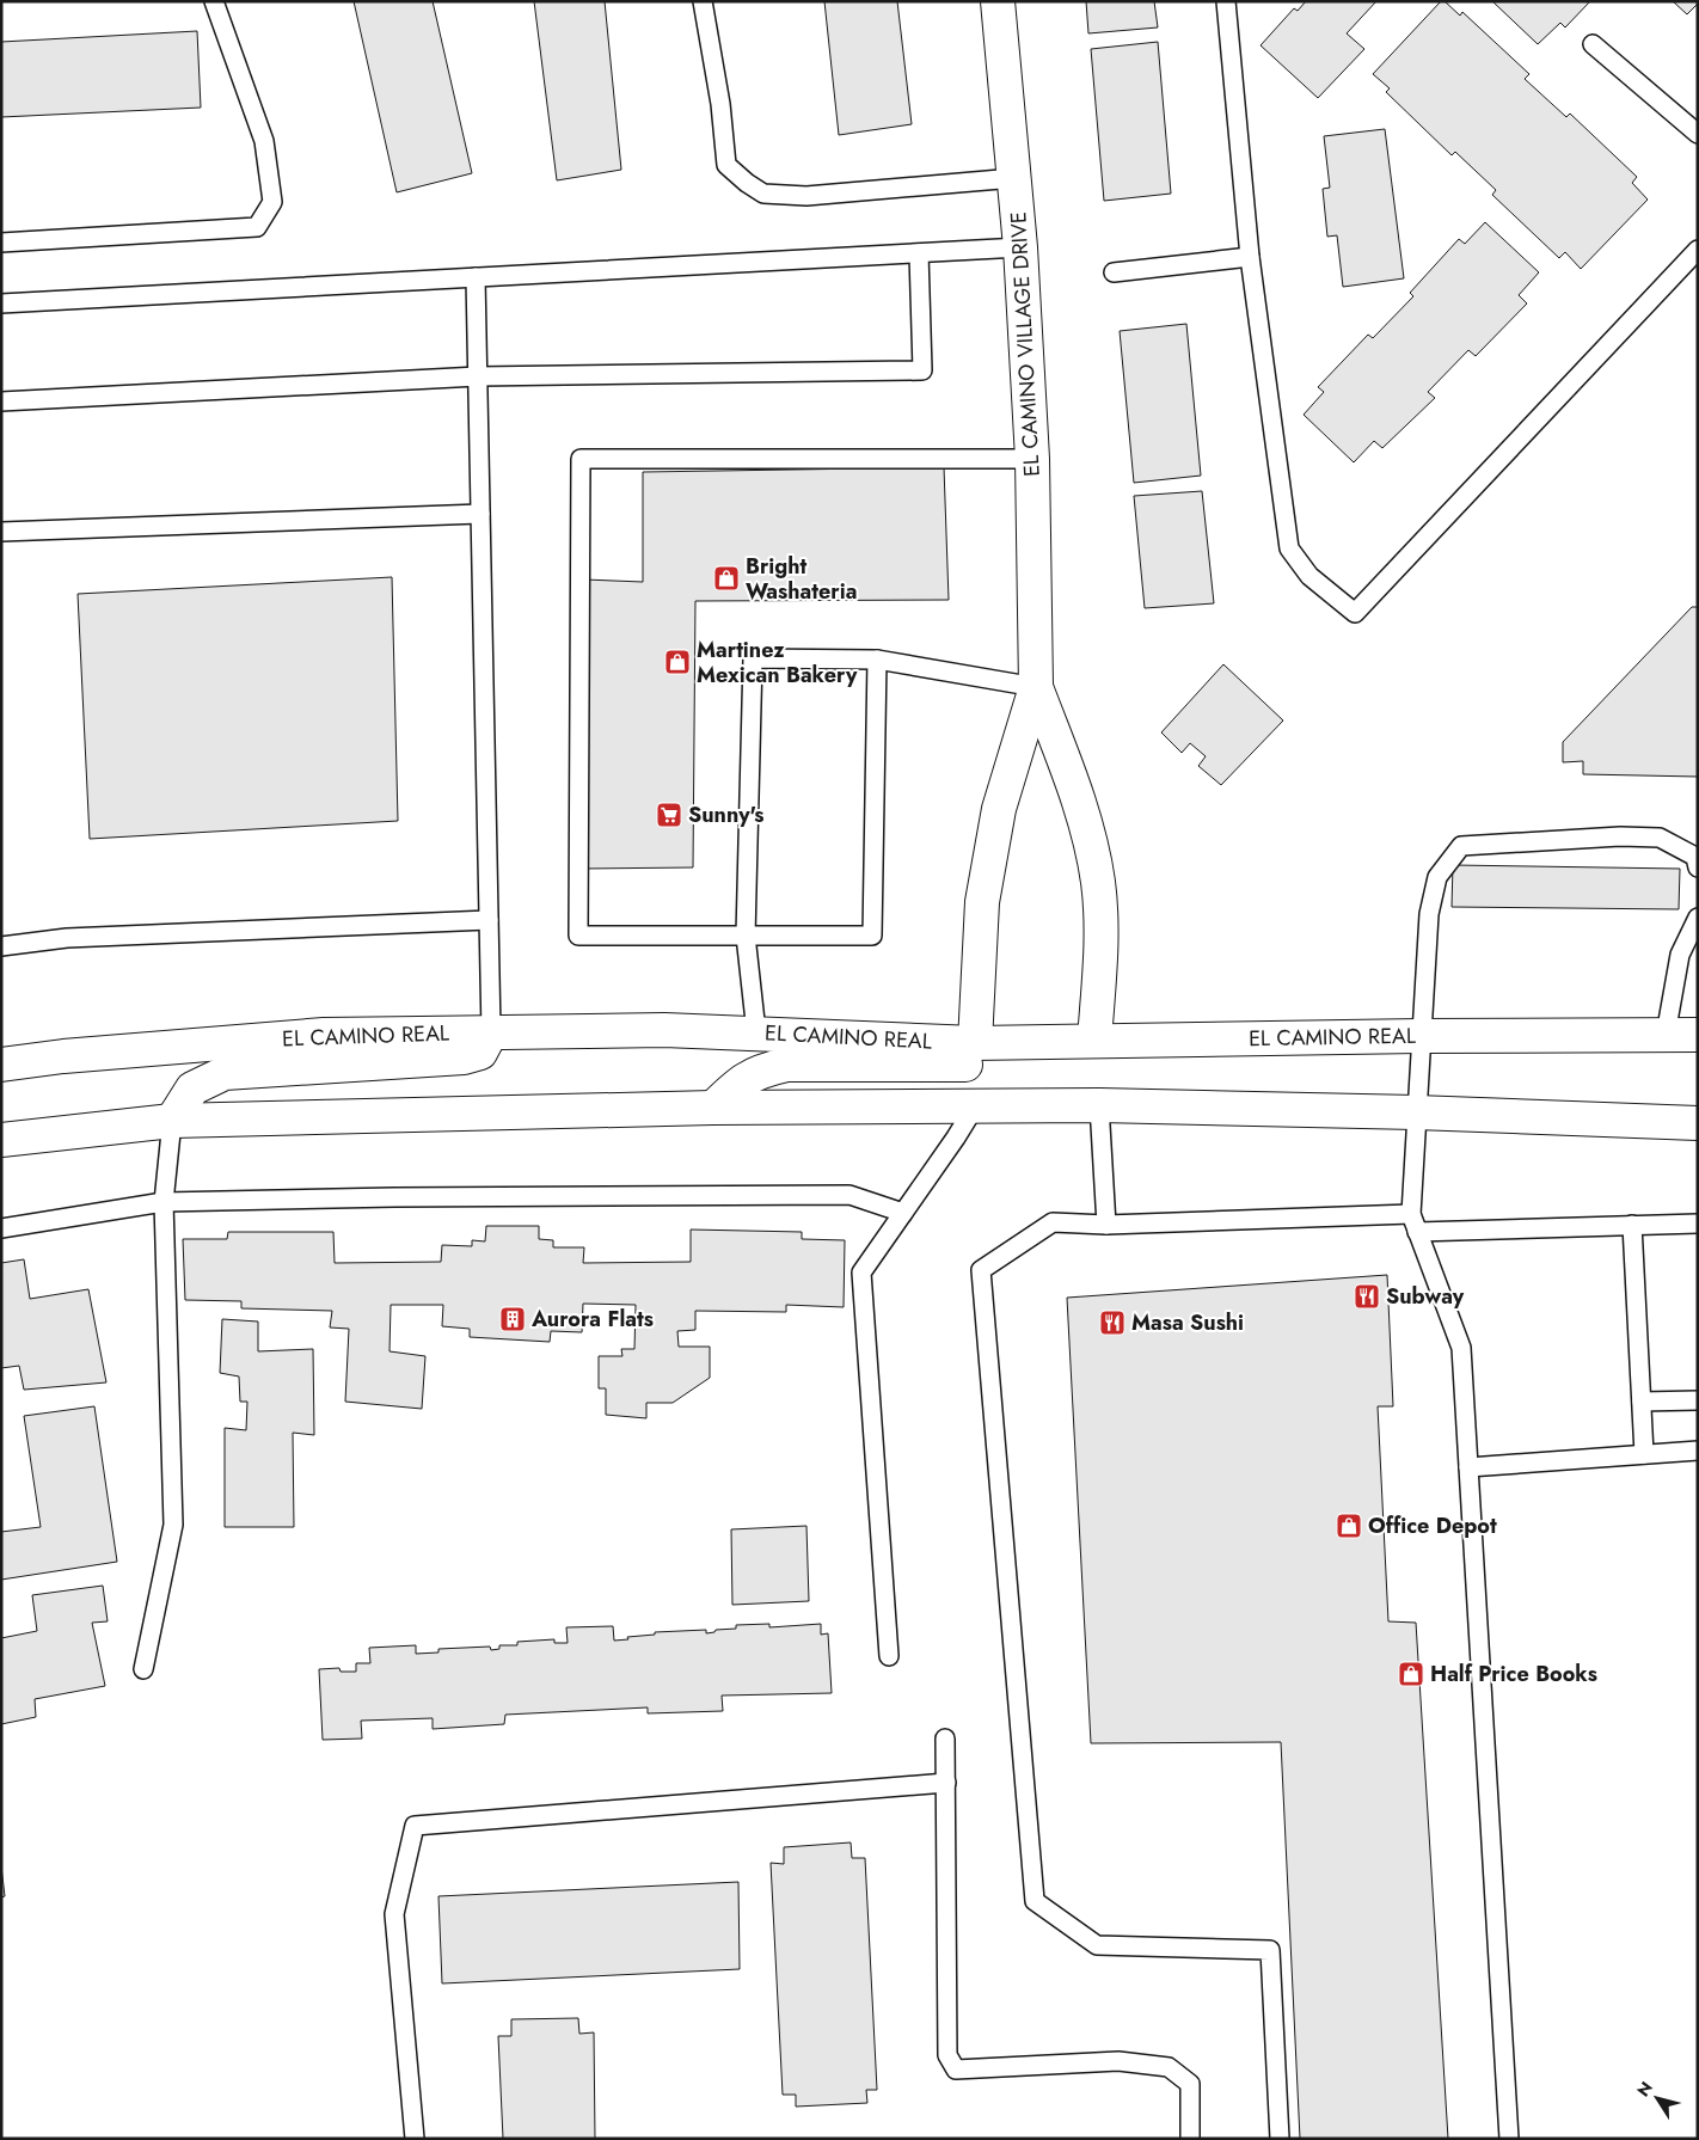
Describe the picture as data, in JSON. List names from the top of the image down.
{
  "streets": {
    "main road": ["EL CAMINO VILLAGE DRIVE", "EL CAMINO REAL"]
  },
  "crossings": [
    ["EL CAMINO VILLAGE DRIVE", "EL CAMINO REAL"]
  ],
  "places": {
    "shop": [
      "Bright Washateria",
      "Martinez Mexican Bakery",
      "Office Depot",
      "Half Price Books"
    ],
    "supermarket": ["Sunny's"],
    "restaurant": ["Subway", "Masa Sushi"],
    "building": ["Aurora Flats"]
  },
  "north": "top left"
}
